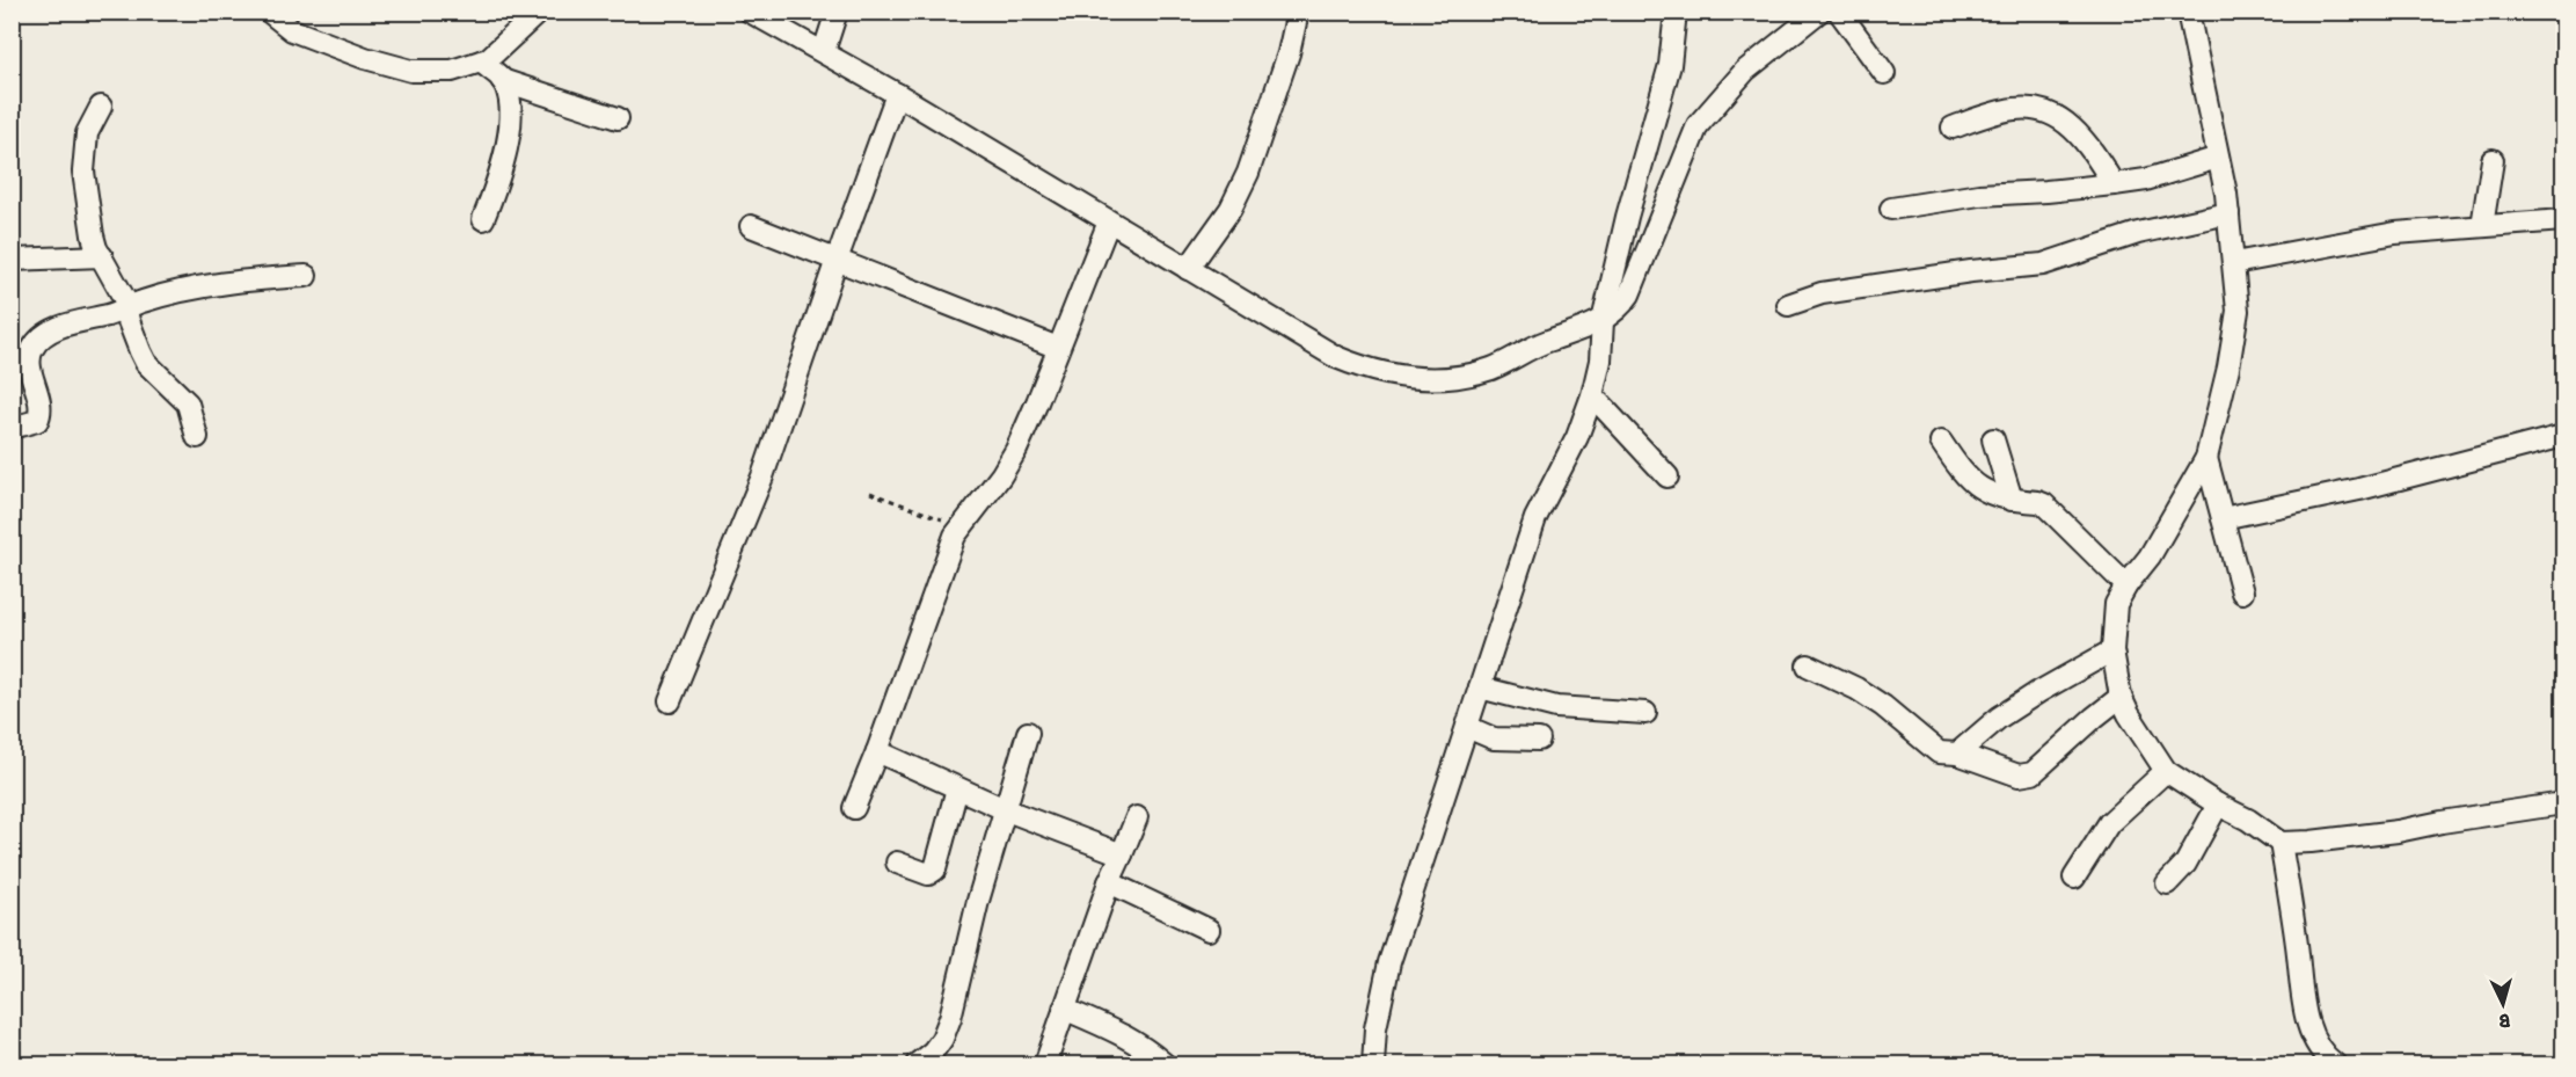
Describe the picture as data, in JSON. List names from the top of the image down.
{
  "north": "bottom"
}
